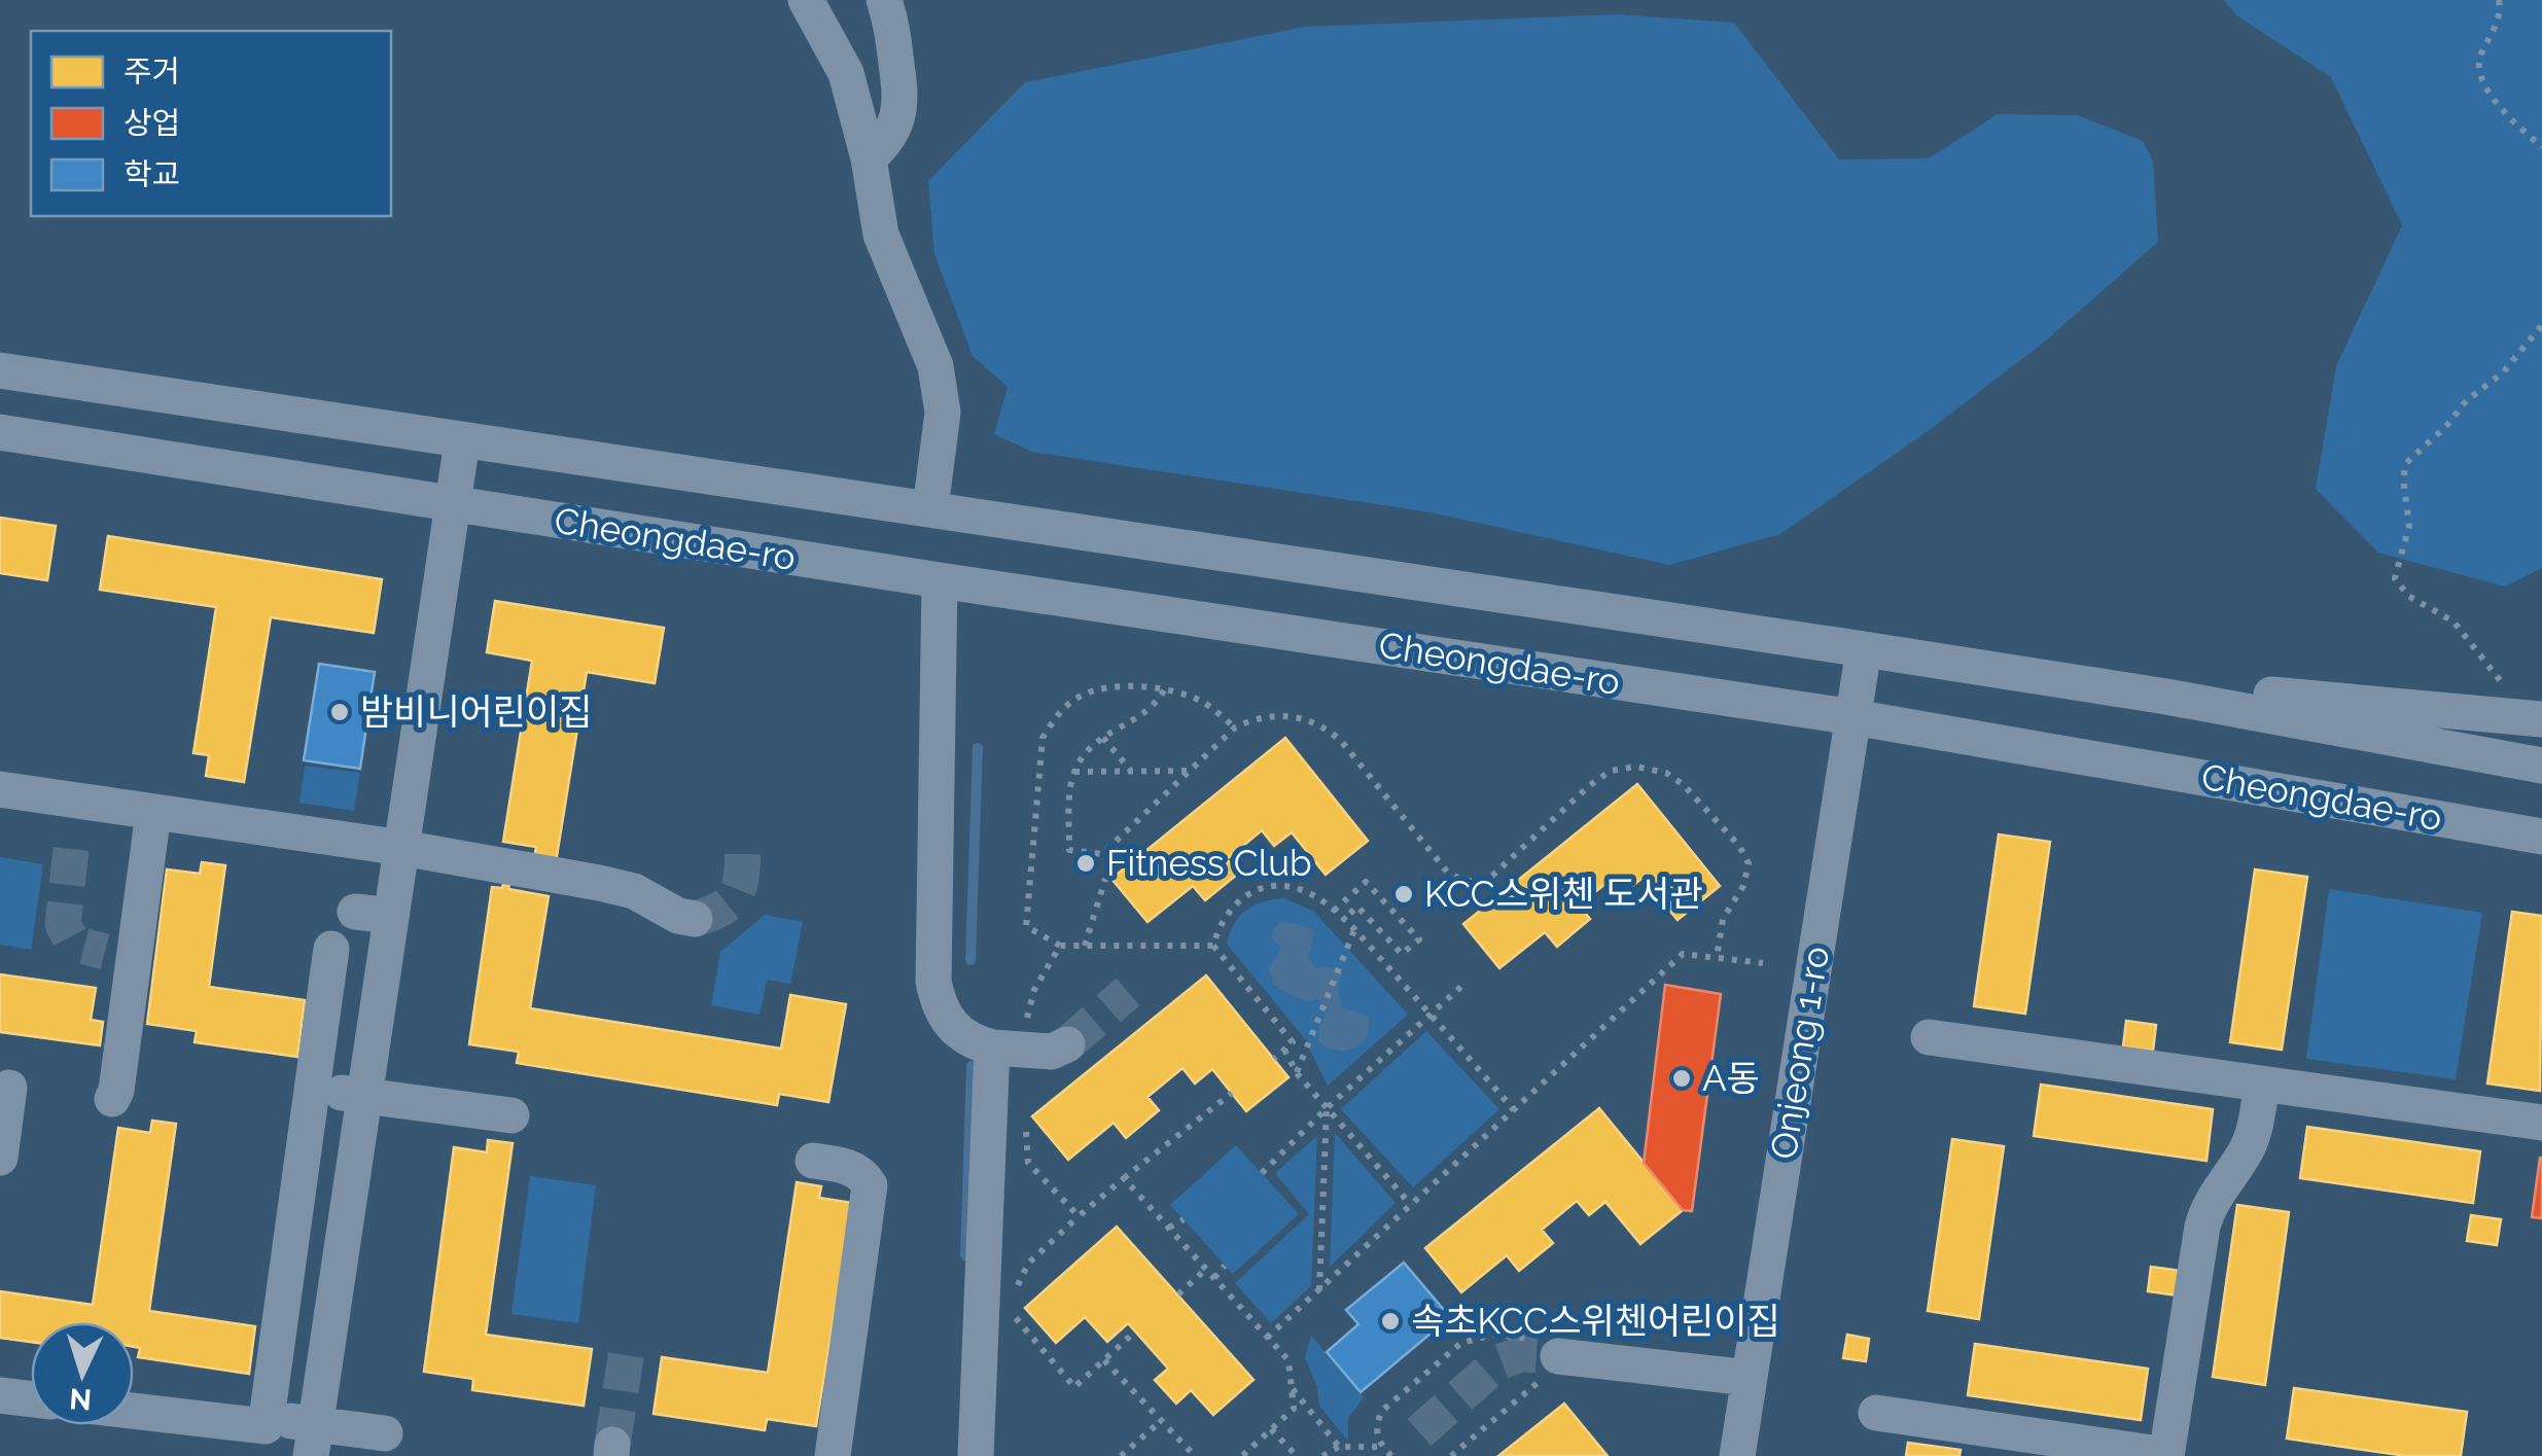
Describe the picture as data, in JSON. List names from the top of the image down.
{
  "streets": {
    "street": ["Cheongdae-ro", "Onjeong 1-ro"]
  },
  "crossings": [
    ["Cheongdae-ro", "Onjeong 1-ro"]
  ],
  "places": [
    "밤비니어린이집",
    "Fitness Club",
    "KCC스위첸 도서관",
    "A동",
    "속초KCC스위첸어린이집"
  ],
  "legend": ["주거", "상업", "학교"],
  "north": "bottom"
}
